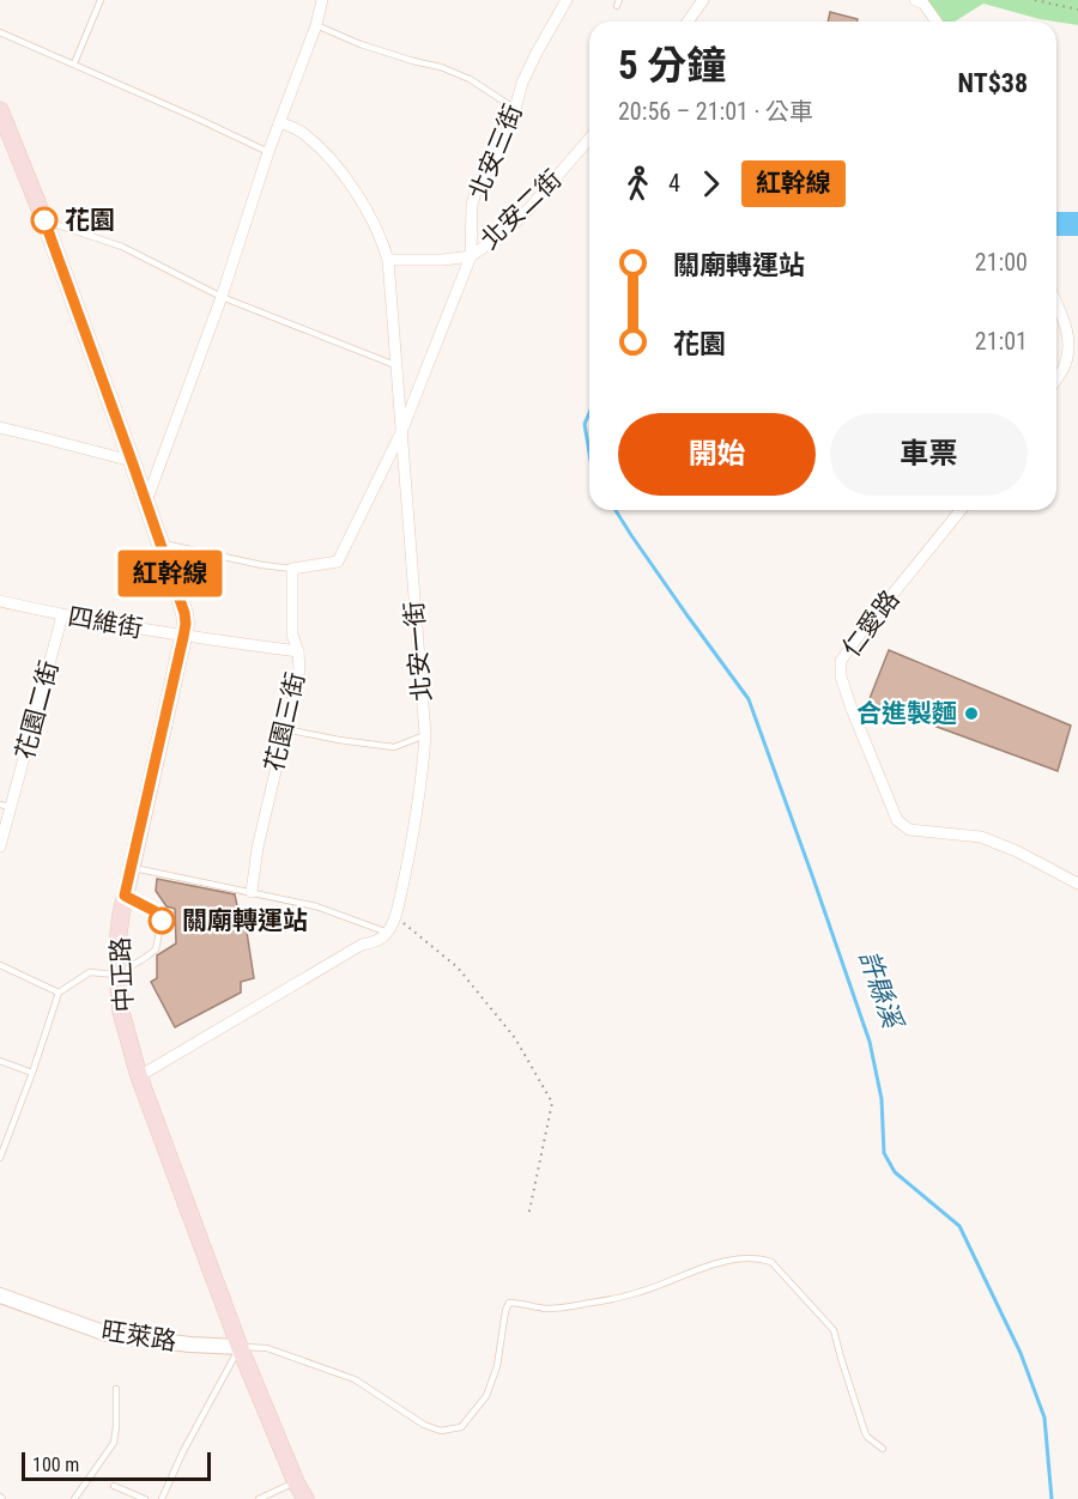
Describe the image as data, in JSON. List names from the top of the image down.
{
  "streets": {
    "main road": ["中正路"],
    "street": [
      "北安三街",
      "北安二街",
      "四維街",
      "仁愛路",
      "北安一街",
      "花園二街",
      "花園三街",
      "旺萊路"
    ]
  },
  "crossings": [
    ["北安三街", "北安二街"],
    ["北安三街", "北安一街"],
    ["北安二街", "北安一街"],
    ["四維街", "花園二街"],
    ["四維街", "花園三街"],
    ["四維街", "中正路"],
    ["中正路", "旺萊路"]
  ],
  "water": ["許縣溪"],
  "places": ["花園", "合進製麵", "關廟轉運站"],
  "lines": ["bus line 紅幹線"],
  "scale_bar": "100 m",
  "page": {
    "on_map": "紅幹線",
    "heading": ["5 分鐘", "20:56 – 21:01 · 公車", "NT$38"],
    "legs": ["4", "紅幹線"],
    "list": [
      {
        "name": "關廟轉運站",
        "value": "21:00"
      },
      {
        "name": "花園",
        "value": "21:01"
      }
    ],
    "buttons": ["開始", "車票"],
    "scale": "100 m"
  }
}
